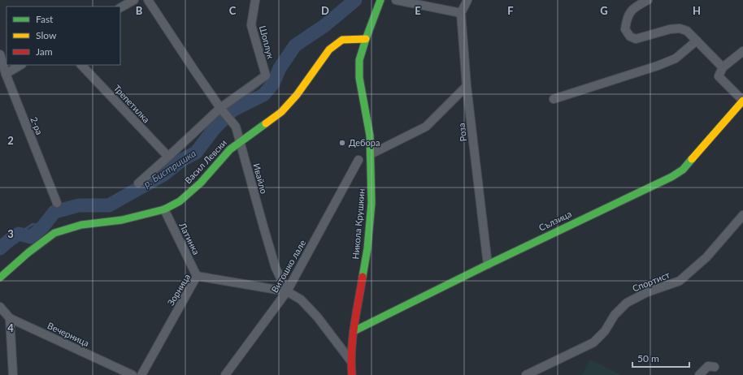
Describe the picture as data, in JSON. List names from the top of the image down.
{
  "streets": {
    "street": [
      "Шоплук",
      "Трепетилка",
      "2-ра",
      "Роза",
      "Васил Левски",
      "Ивайло",
      "Сълзица",
      "Никола Крушкин",
      "Латинка",
      "Витошко лале",
      "Спортист",
      "Зорница",
      "Вечерница"
    ]
  },
  "crossings": [
    ["Шоплук", "Ивайло"],
    ["Роза", "Сълзица"],
    ["Васил Левски", "Ивайло"],
    ["Васил Левски", "Никола Крушкин"],
    ["Васил Левски", "Латинка"],
    ["Ивайло", "Витошко лале"],
    ["Ивайло", "Зорница"],
    ["Сълзица", "Никола Крушкин"],
    ["Латинка", "Зорница"],
    ["Витошко лале", "Зорница"]
  ],
  "water": ["р. Бистришка"],
  "places": ["Дебора"],
  "legend": ["Fast", "Slow", "Jam"],
  "scale_bar": "50 m",
  "grid": {
    "columns": [
      "B",
      "C",
      "D",
      "E",
      "F",
      "G",
      "H"
    ],
    "rows": ["2", "3", "4"]
  }
}
